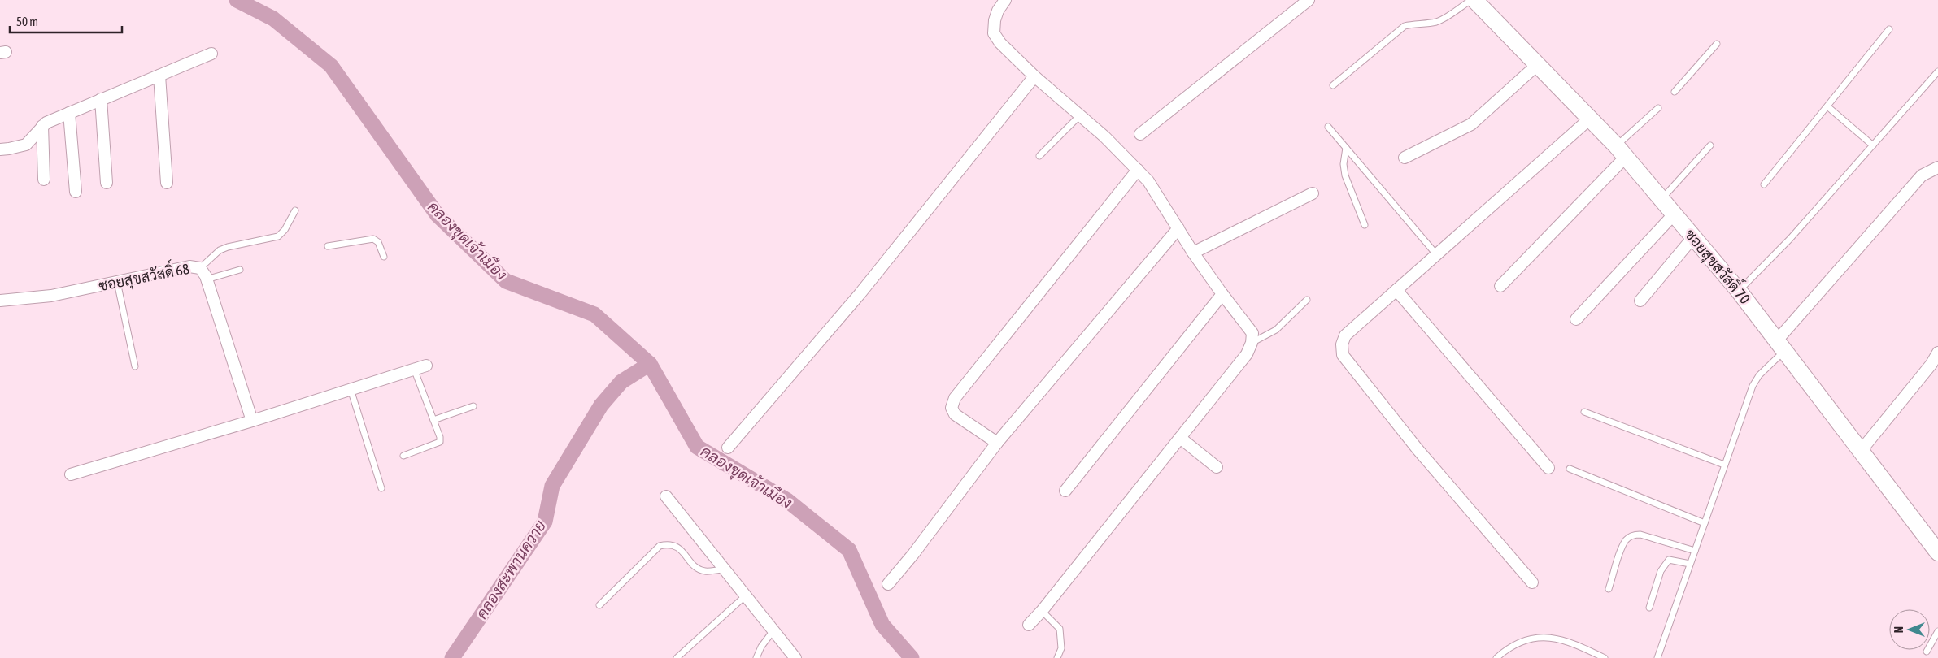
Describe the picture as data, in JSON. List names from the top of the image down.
{
  "streets": {
    "street": ["ซอยสุขสวัสดิ์ 70", "ซอยสุขสวัสดิ์ 68"]
  },
  "water": ["คลองขุดเจ้าเมือง", "คลองสะพานควาย"],
  "scale_bar": "50 m",
  "north": "left"
}
